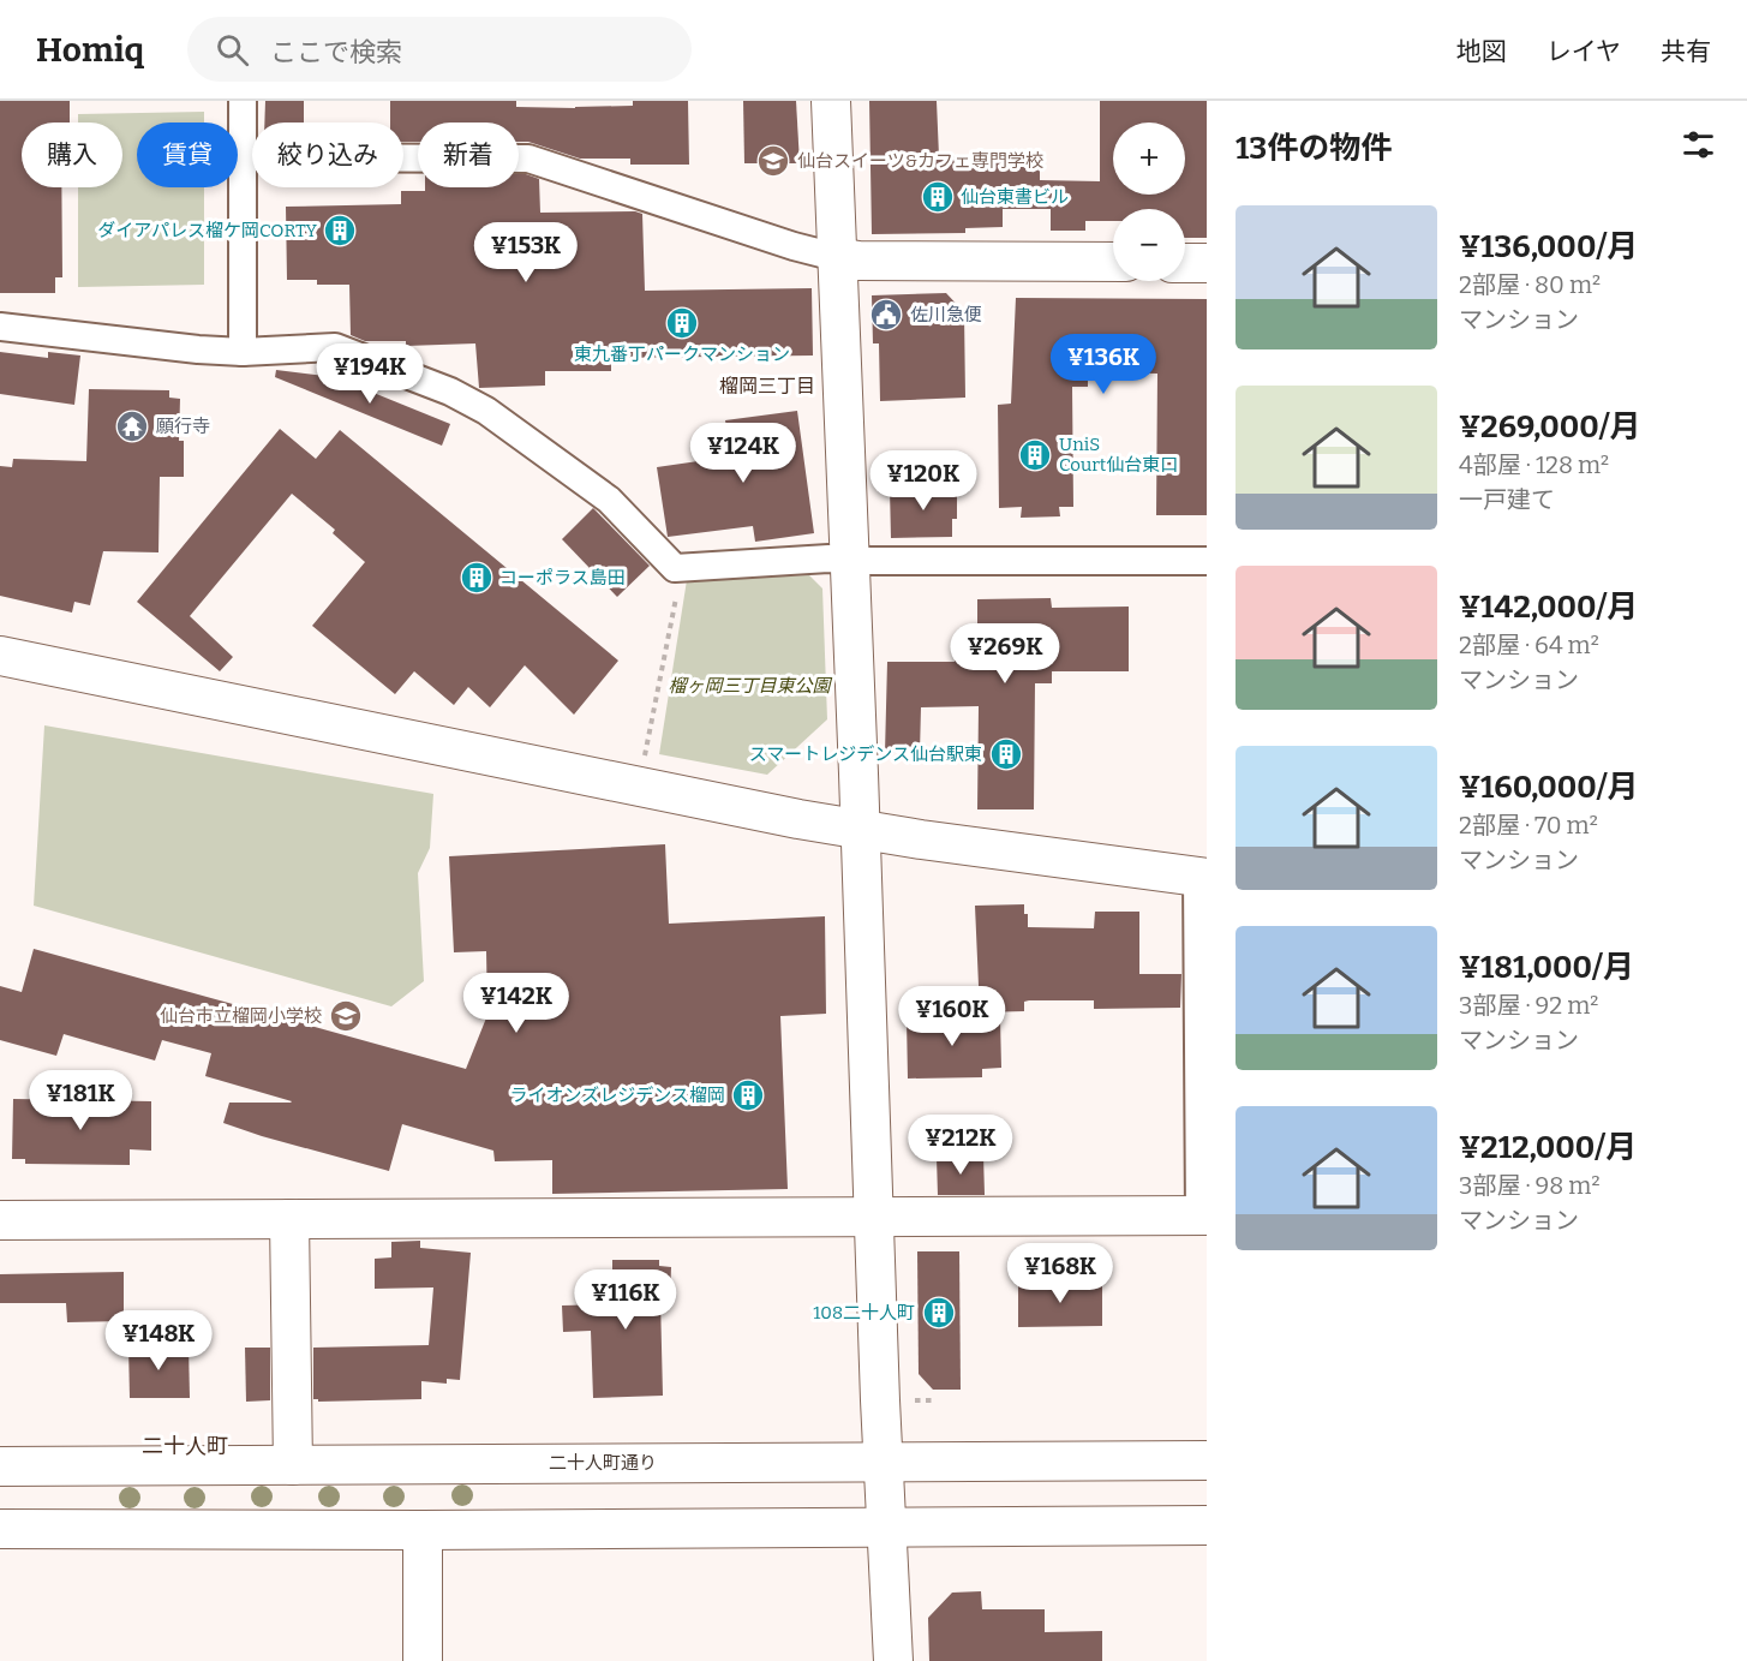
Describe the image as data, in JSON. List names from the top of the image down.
{
  "streets": {
    "street": ["二十人町通り"]
  },
  "districts": ["榴岡三丁目", "二十人町"],
  "parks": ["榴ヶ岡三丁目東公園"],
  "places": {
    "school or university": ["仙台スイーツ&カフェ専門学校", "仙台市立榴岡小学校"],
    "building": [
      "仙台東書ビル",
      "ダイアパレス榴ケ岡CORTY",
      "東九番丁パークマンション",
      "UniS Court仙台東口",
      "コーポラス島田",
      "スマートレジデンス仙台駅東",
      "ライオンズレジデンス榴岡",
      "108二十人町"
    ],
    "public building": ["佐川急便"],
    "temple": ["願行寺"]
  },
  "page": {
    "header": "Homiq",
    "search": "ここで検索",
    "nav": ["地図", "レイヤ", "共有"],
    "heading": "13件の物件",
    "map_buttons": ["+", "−"],
    "chip": [
      "購入",
      "賃貸",
      "絞り込み",
      "新着"
    ],
    "list": [
      {
        "name": "¥136,000/月",
        "note": "2部屋 · 80 m² · マンション"
      },
      {
        "name": "¥269,000/月",
        "note": "4部屋 · 128 m² · 一戸建て"
      },
      {
        "name": "¥142,000/月",
        "note": "2部屋 · 64 m² · マンション"
      },
      {
        "name": "¥160,000/月",
        "note": "2部屋 · 70 m² · マンション"
      },
      {
        "name": "¥181,000/月",
        "note": "3部屋 · 92 m² · マンション"
      },
      {
        "name": "¥212,000/月",
        "note": "3部屋 · 98 m² · マンション"
      }
    ],
    "price": [
      "¥153K",
      "¥136K",
      "¥194K",
      "¥124K",
      "¥120K",
      "¥269K",
      "¥142K",
      "¥160K",
      "¥181K",
      "¥212K",
      "¥168K",
      "¥116K",
      "¥148K"
    ]
  }
}
